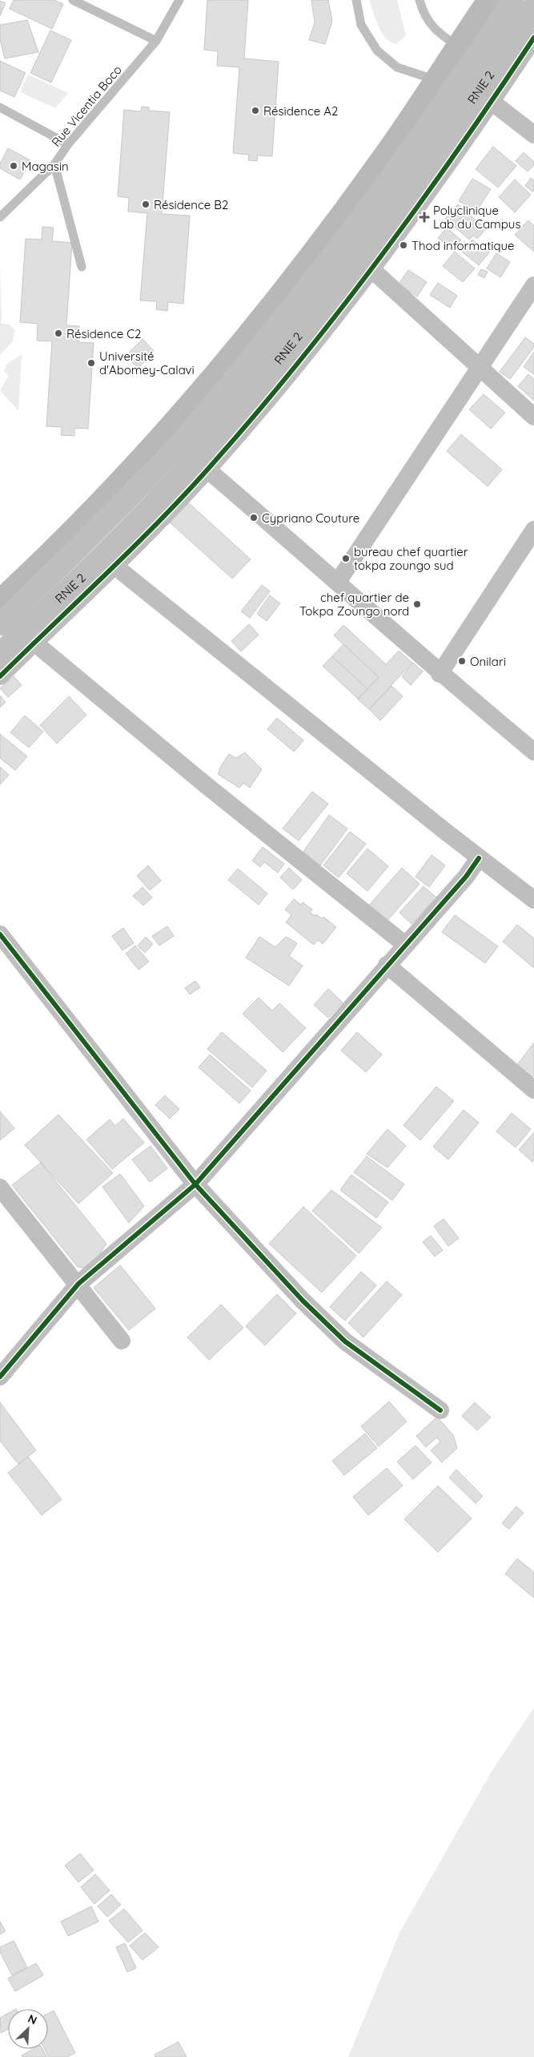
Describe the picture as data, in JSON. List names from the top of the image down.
{
  "streets": {
    "highway": ["RNIE 2"],
    "lane": ["Rue Vicentia Boco"]
  },
  "places": {
    "other": [
      "Résidence A2",
      "Magasin",
      "Résidence B2",
      "Thod informatique",
      "Résidence C2",
      "Université d'Abomey-Calavi",
      "Cypriano Couture",
      "bureau chef quartier tokpa zoungo sud",
      "chef quartier de Tokpa Zoungo nord",
      "Onilari"
    ],
    "health": ["Polyclinique Lab du Campus"]
  },
  "north": "top right"
}
